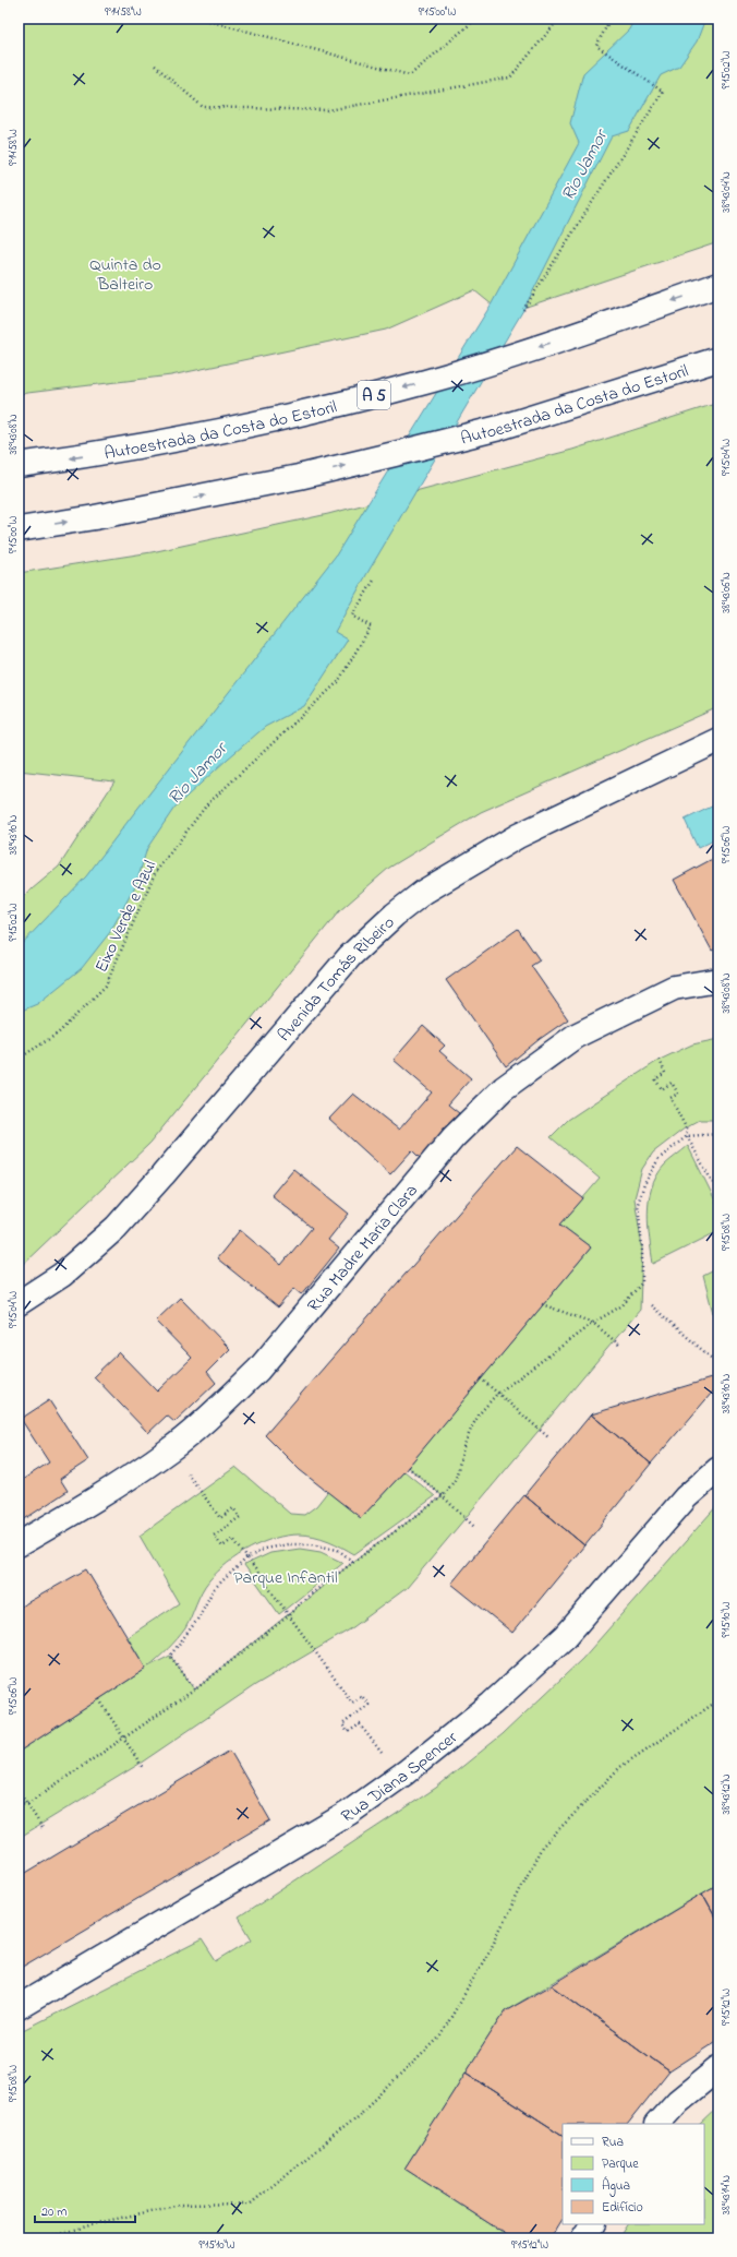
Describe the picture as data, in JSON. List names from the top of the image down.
{
  "streets": {
    "main road": [
      "A 5",
      "Autoestrada da Costa do Estoril",
      "Avenida Tomás Ribeiro",
      "Rua Madre Maria Clara",
      "Rua Diana Spencer"
    ],
    "path": ["Eixo Verde e Azul"]
  },
  "water": ["Rio Jamor"],
  "parks": ["Quinta do Balteiro", "Parque Infantil"],
  "legend": [
    "Rua",
    "Parque",
    "Água",
    "Edifício"
  ],
  "scale_bar": "20 m",
  "coordinates": [
    "9°14'58\"W",
    "9°15'00\"W",
    "9°15'02\"W",
    "38°43'04\"N",
    "38°43'08\"N",
    "9°15'04\"W",
    "38°43'06\"N",
    "38°43'10\"N",
    "9°15'06\"W",
    "9°15'08\"W",
    "9°15'10\"W",
    "38°43'12\"N",
    "9°15'12\"W",
    "38°43'14\"N"
  ]
}
